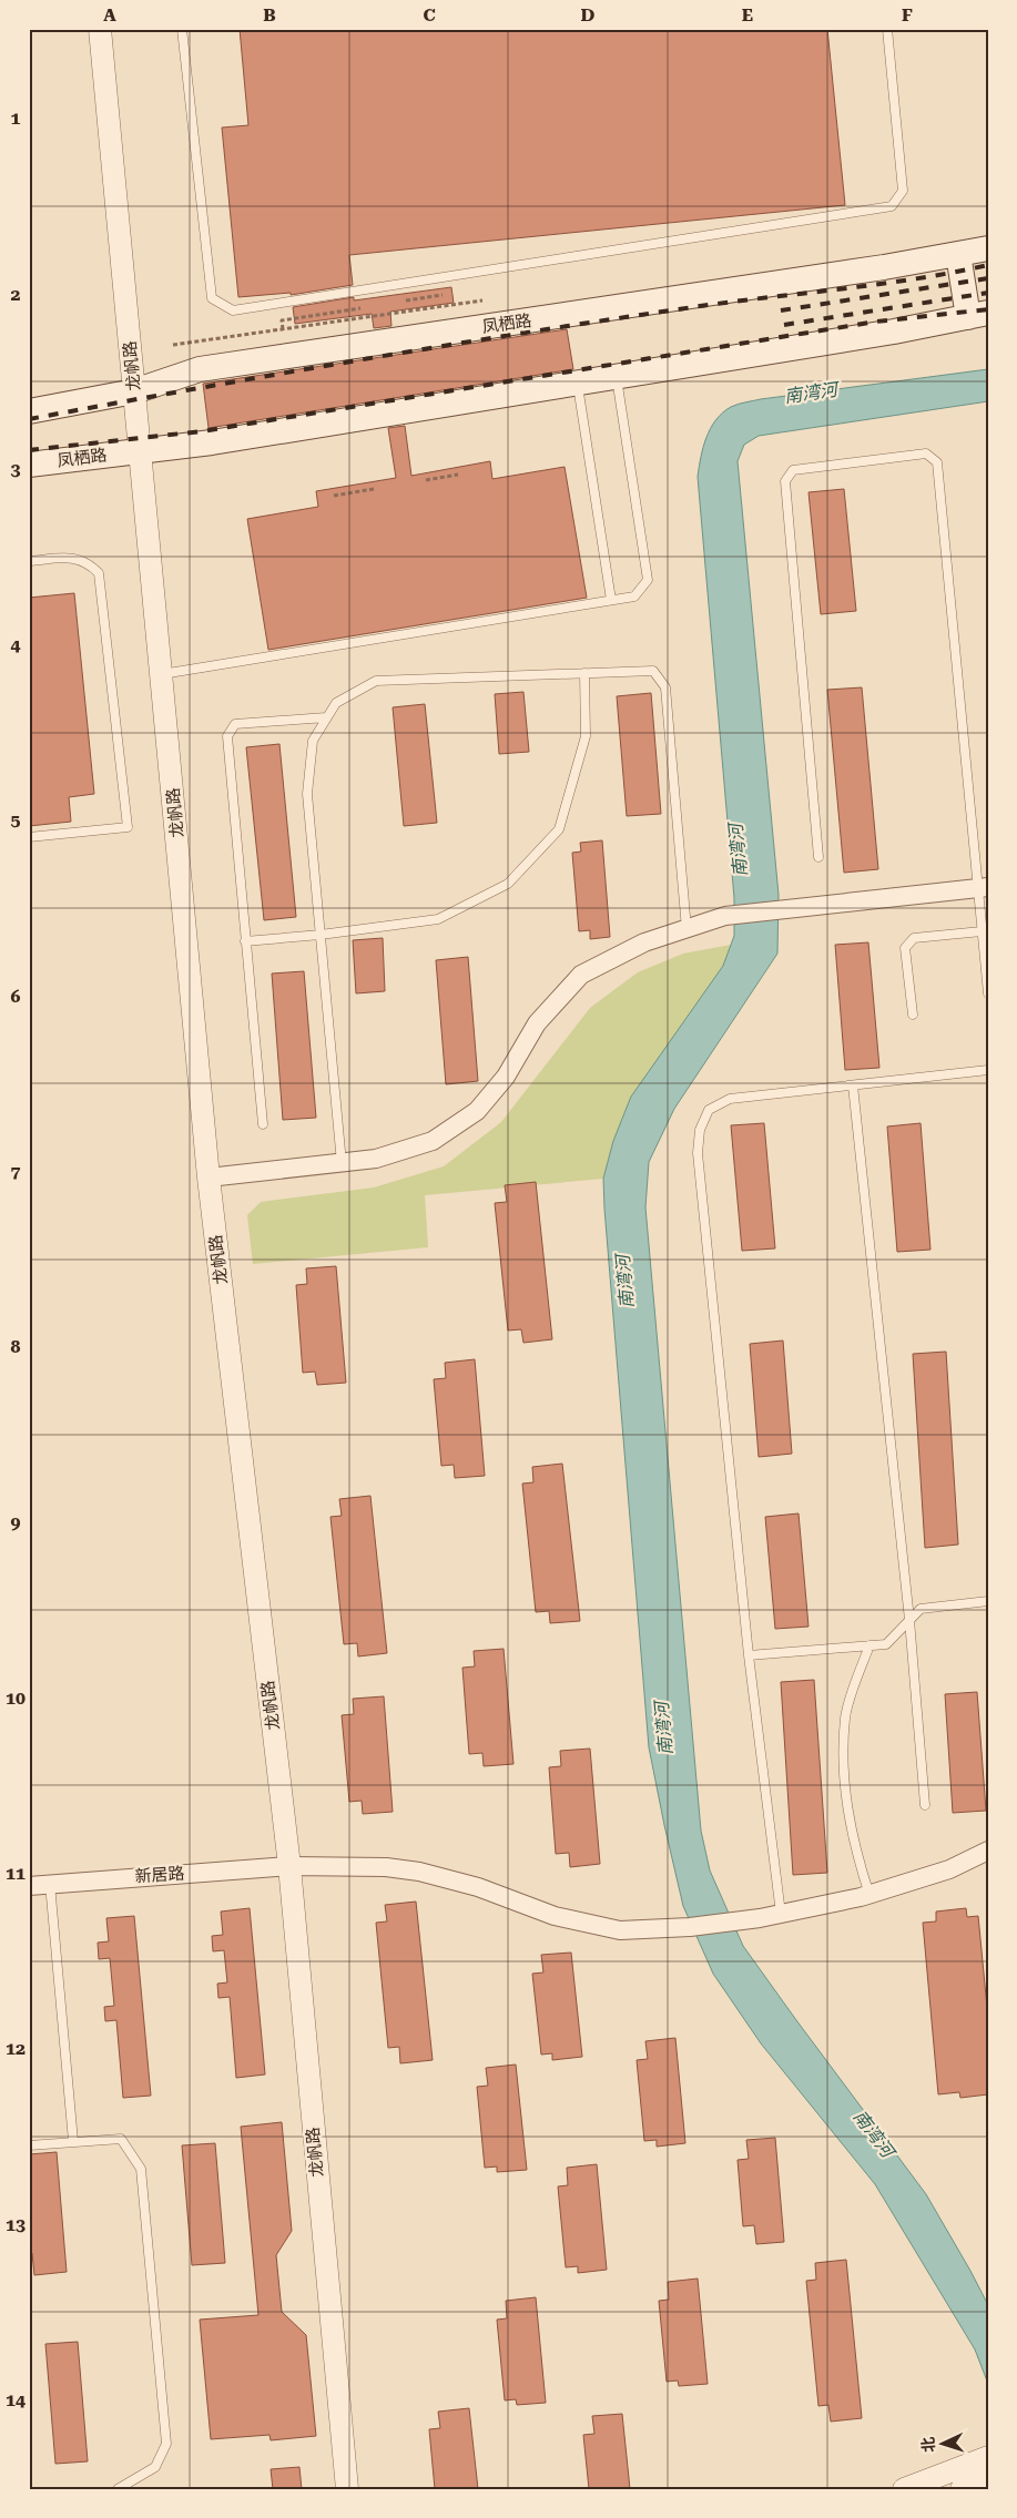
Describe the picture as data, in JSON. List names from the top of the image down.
{
  "streets": {
    "main road": ["凤栖路"],
    "street": ["龙帆路", "新居路"]
  },
  "crossings": [
    ["凤栖路", "龙帆路"],
    ["龙帆路", "新居路"]
  ],
  "water": ["南湾河"],
  "north": "left",
  "grid": {
    "columns": [
      "A",
      "B",
      "C",
      "D",
      "E",
      "F"
    ],
    "rows": [
      "1",
      "2",
      "3",
      "4",
      "5",
      "6",
      "7",
      "8",
      "9",
      "10",
      "11",
      "12",
      "13",
      "14"
    ]
  }
}
